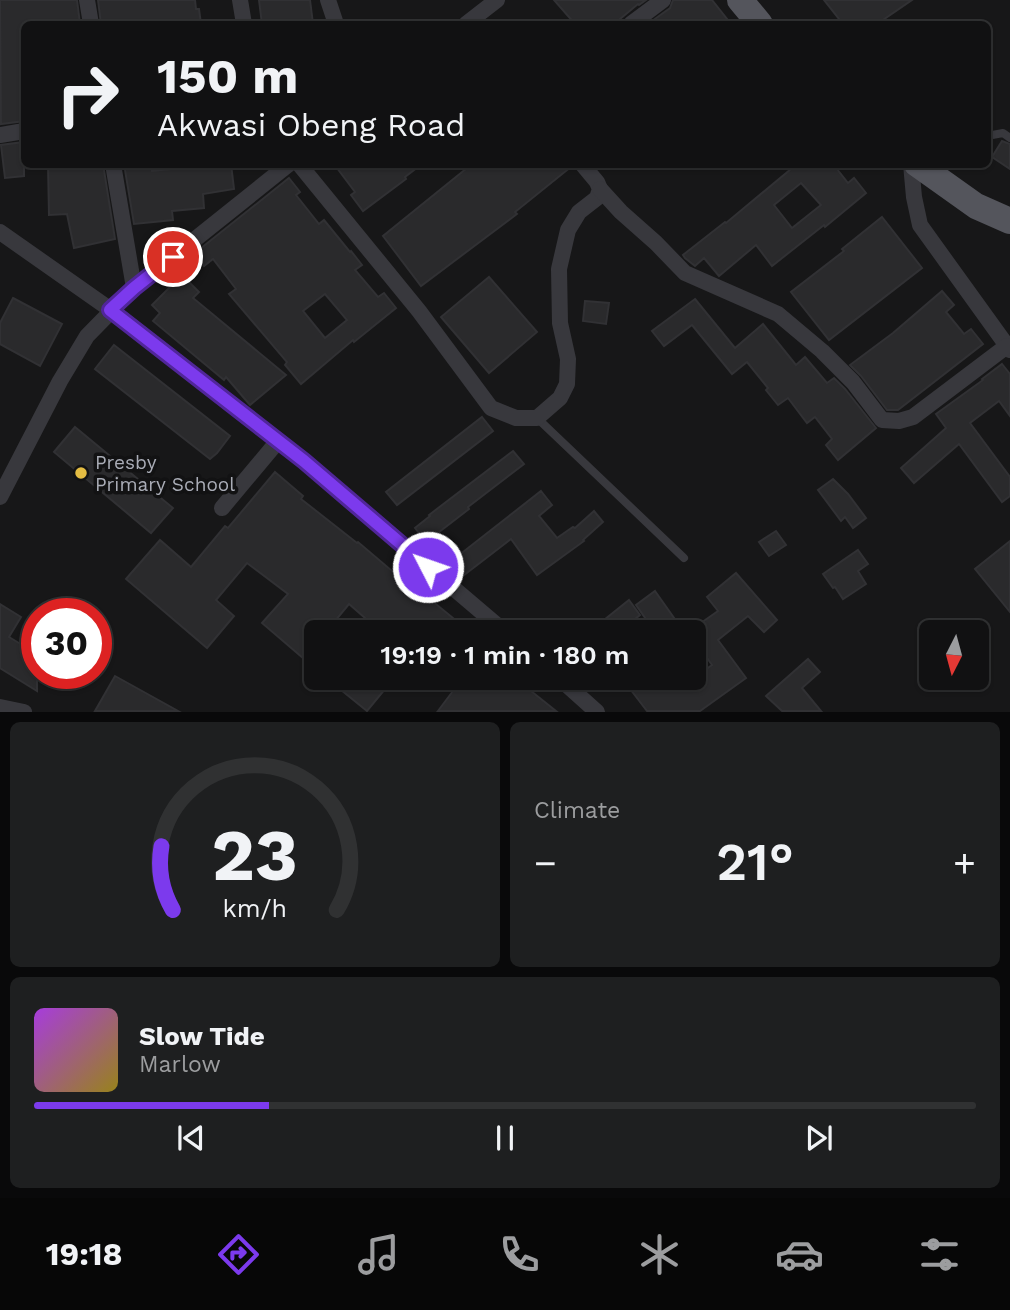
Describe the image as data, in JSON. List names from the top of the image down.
{
  "places": ["Presby Primary School"],
  "north": "bottom",
  "page": {
    "turn": ["150 m", "Akwasi Obeng Road"],
    "limit": "30",
    "trip": "19:19 · 1 min · 180 m",
    "tile": "Climate",
    "heat": ["−", "21°", "+"],
    "song": ["Slow Tide", "Marlow"],
    "tabs": "19:18",
    "gauge": ["23", "km/h"]
  }
}
